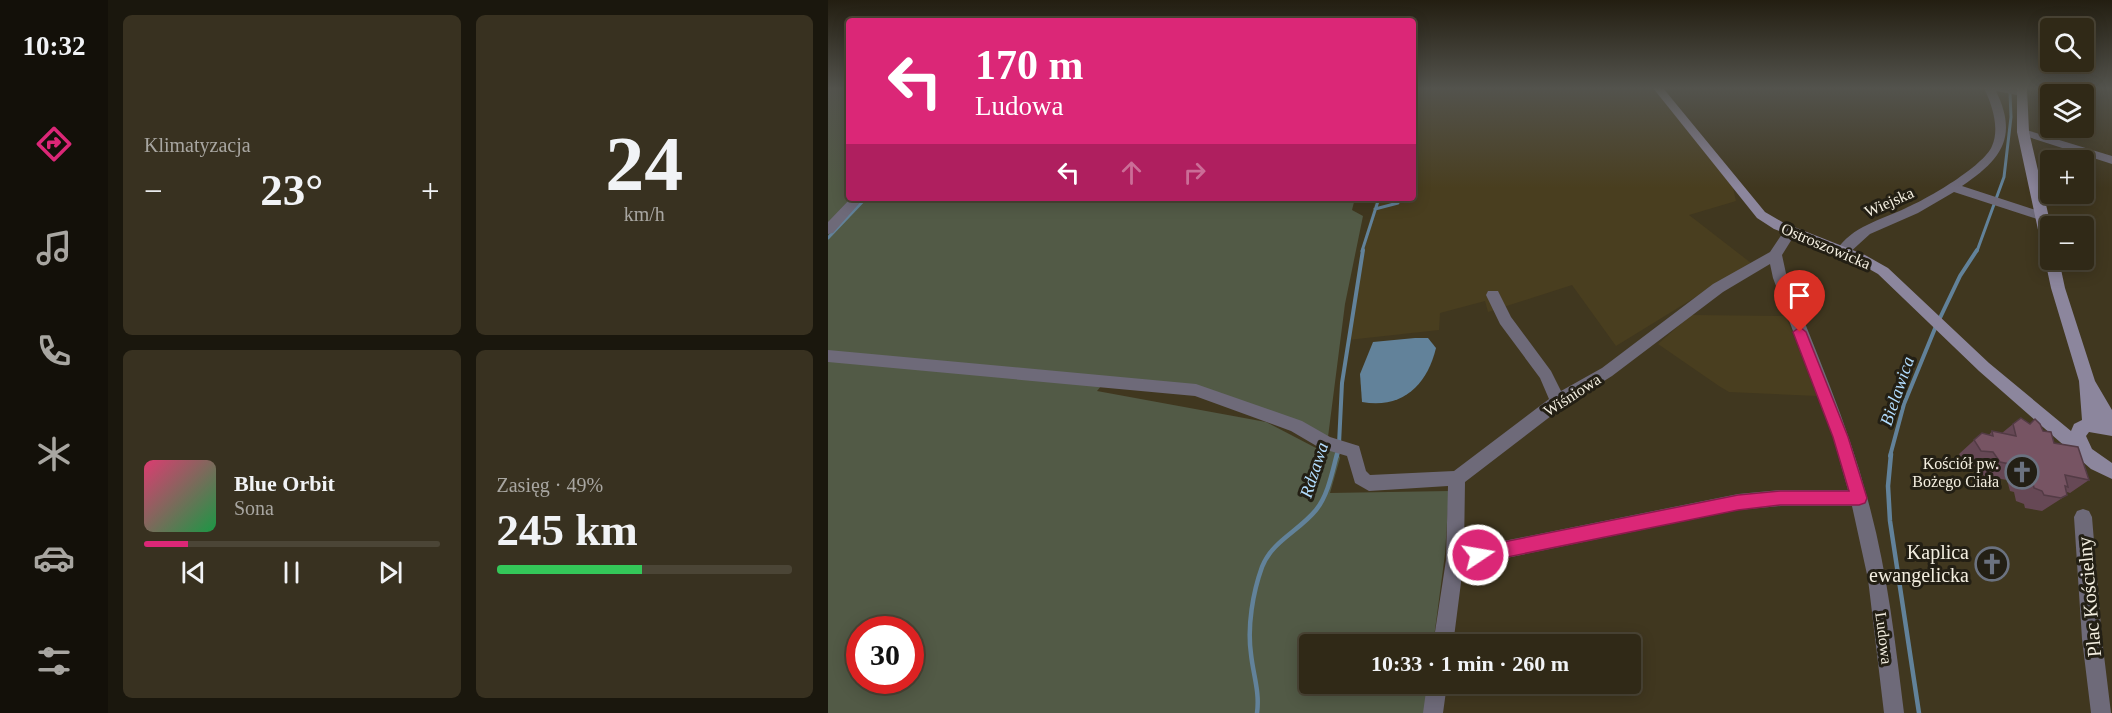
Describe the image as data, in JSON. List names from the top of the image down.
{
  "streets": {
    "street": [
      "Wiejska",
      "Ostroszowicka",
      "Wiśniowa",
      "Plac Kościelny",
      "Ludowa"
    ]
  },
  "crossings": [
    ["Wiejska", "Ostroszowicka"],
    ["Ostroszowicka", "Wiśniowa"],
    ["Wiśniowa", "Ludowa"]
  ],
  "water": ["Bielawica", "Rdzawa"],
  "places": {
    "church": ["Kościół pw. Bożego Ciała", "Kaplica ewangelicka"]
  },
  "page": {
    "tabs": "10:32",
    "tile": [
      "Klimatyzacja",
      ["24", "km/h"],
      ["Zasięg · 49%", "245 km"]
    ],
    "map_buttons": ["+", "−"],
    "turn": ["170 m", "Ludowa"],
    "heat": ["−", "23°", "+"],
    "song": ["Blue Orbit", "Sona"],
    "limit": "30",
    "trip": "10:33 · 1 min · 260 m"
  }
}
